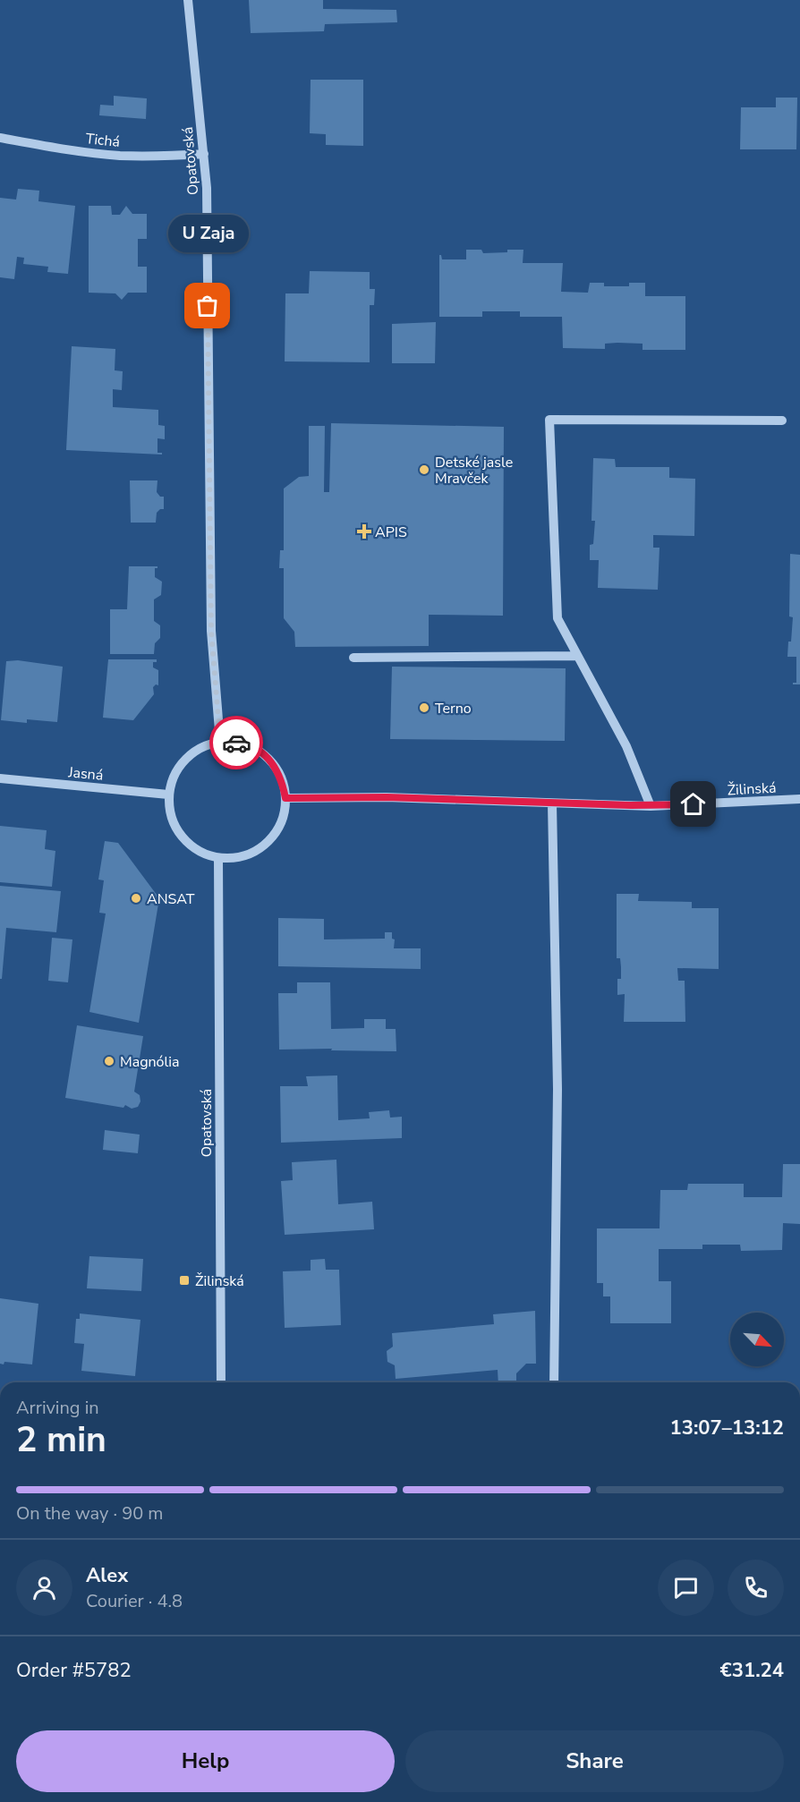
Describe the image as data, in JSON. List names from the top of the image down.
{
  "streets": {
    "street": [
      "Tichá",
      "Opatovská",
      "Jasná",
      "Žilinská"
    ]
  },
  "crossings": [
    ["Tichá", "Opatovská"],
    ["Opatovská", "Jasná"],
    ["Opatovská", "Žilinská"],
    ["Jasná", "Žilinská"]
  ],
  "places": {
    "other": [
      "U Zaja",
      "Detské jasle Mravček",
      "Terno",
      "ANSAT",
      "Magnólia"
    ],
    "health": ["APIS"],
    "transit": ["Žilinská"]
  },
  "north": "bottom right",
  "page": {
    "bubble": "U Zaja",
    "heading": ["2 min", "Arriving in", "13:07–13:12"],
    "panel": [
      "Alex",
      "Courier · 4.8",
      "Order #5782",
      "€31.24"
    ],
    "bar": "On the way · 90 m",
    "buttons": ["Help", "Share"]
  }
}
